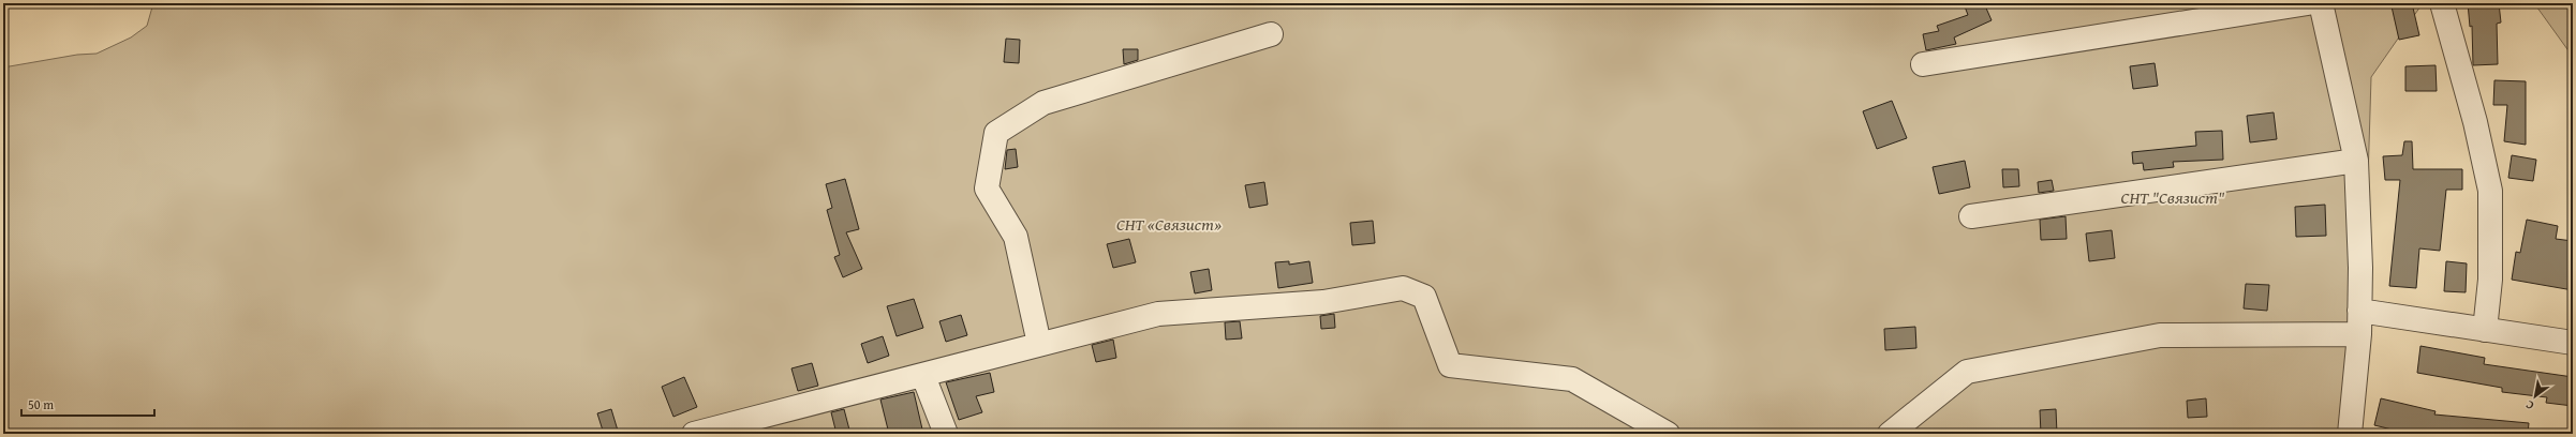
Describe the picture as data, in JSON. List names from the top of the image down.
{
  "parks": ["СНТ \"Связист\"", "СНТ «Связист»"],
  "scale_bar": "50 m",
  "north": "bottom left"
}
